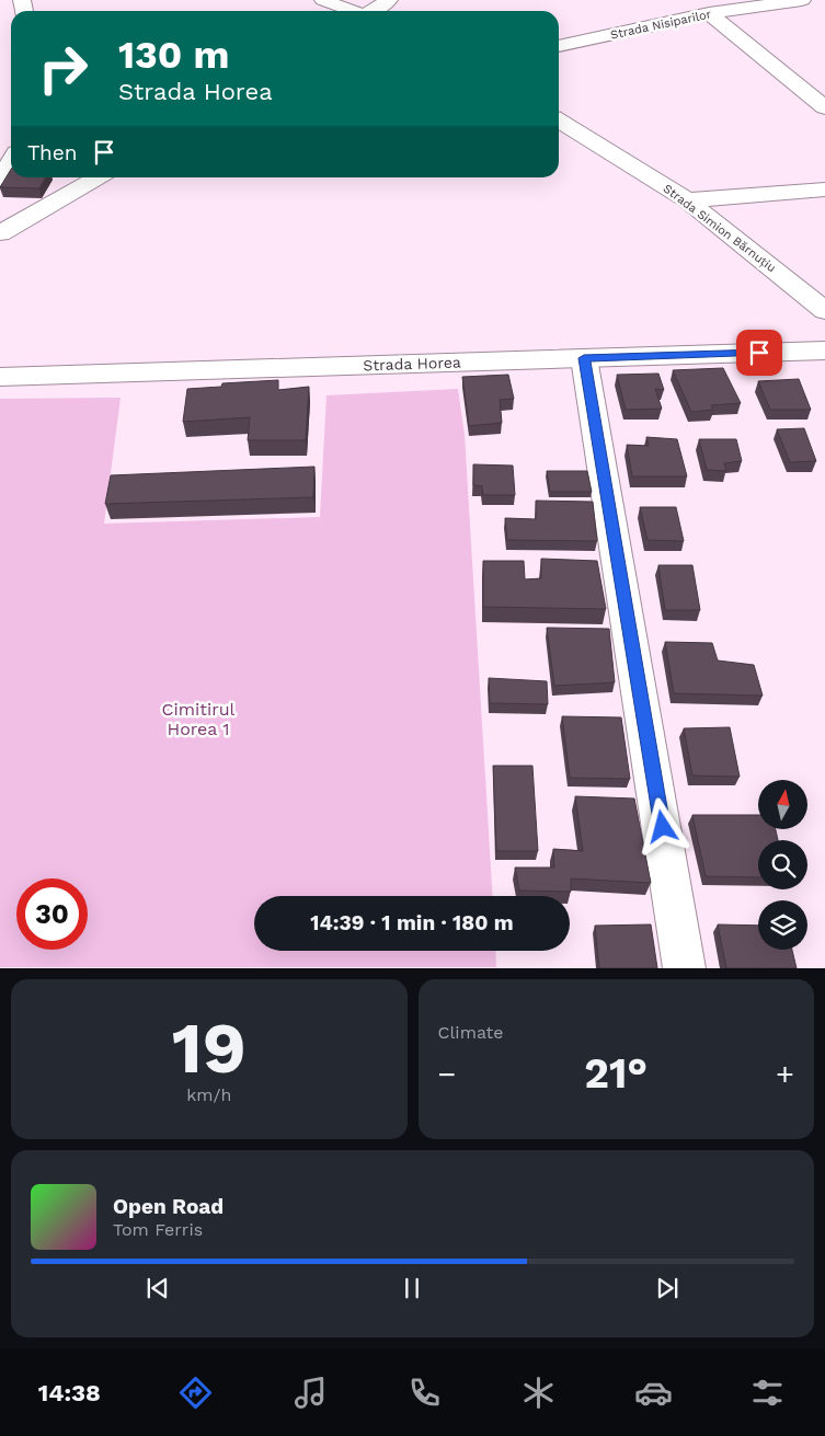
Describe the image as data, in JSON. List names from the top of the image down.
{
  "streets": {
    "street": ["Strada Nisiparilor", "Strada Simion Bărnuțiu", "Strada Horea"]
  },
  "parks": ["Cimitirul Horea 1"],
  "north": "top",
  "page": {
    "turn": ["130 m", "Strada Horea"],
    "then": "Then",
    "limit": "30",
    "trip": "14:39 · 1 min · 180 m",
    "tile": [
      ["19", "km/h"],
      "Climate"
    ],
    "heat": ["−", "21°", "+"],
    "song": ["Open Road", "Tom Ferris"],
    "tabs": "14:38"
  }
}
